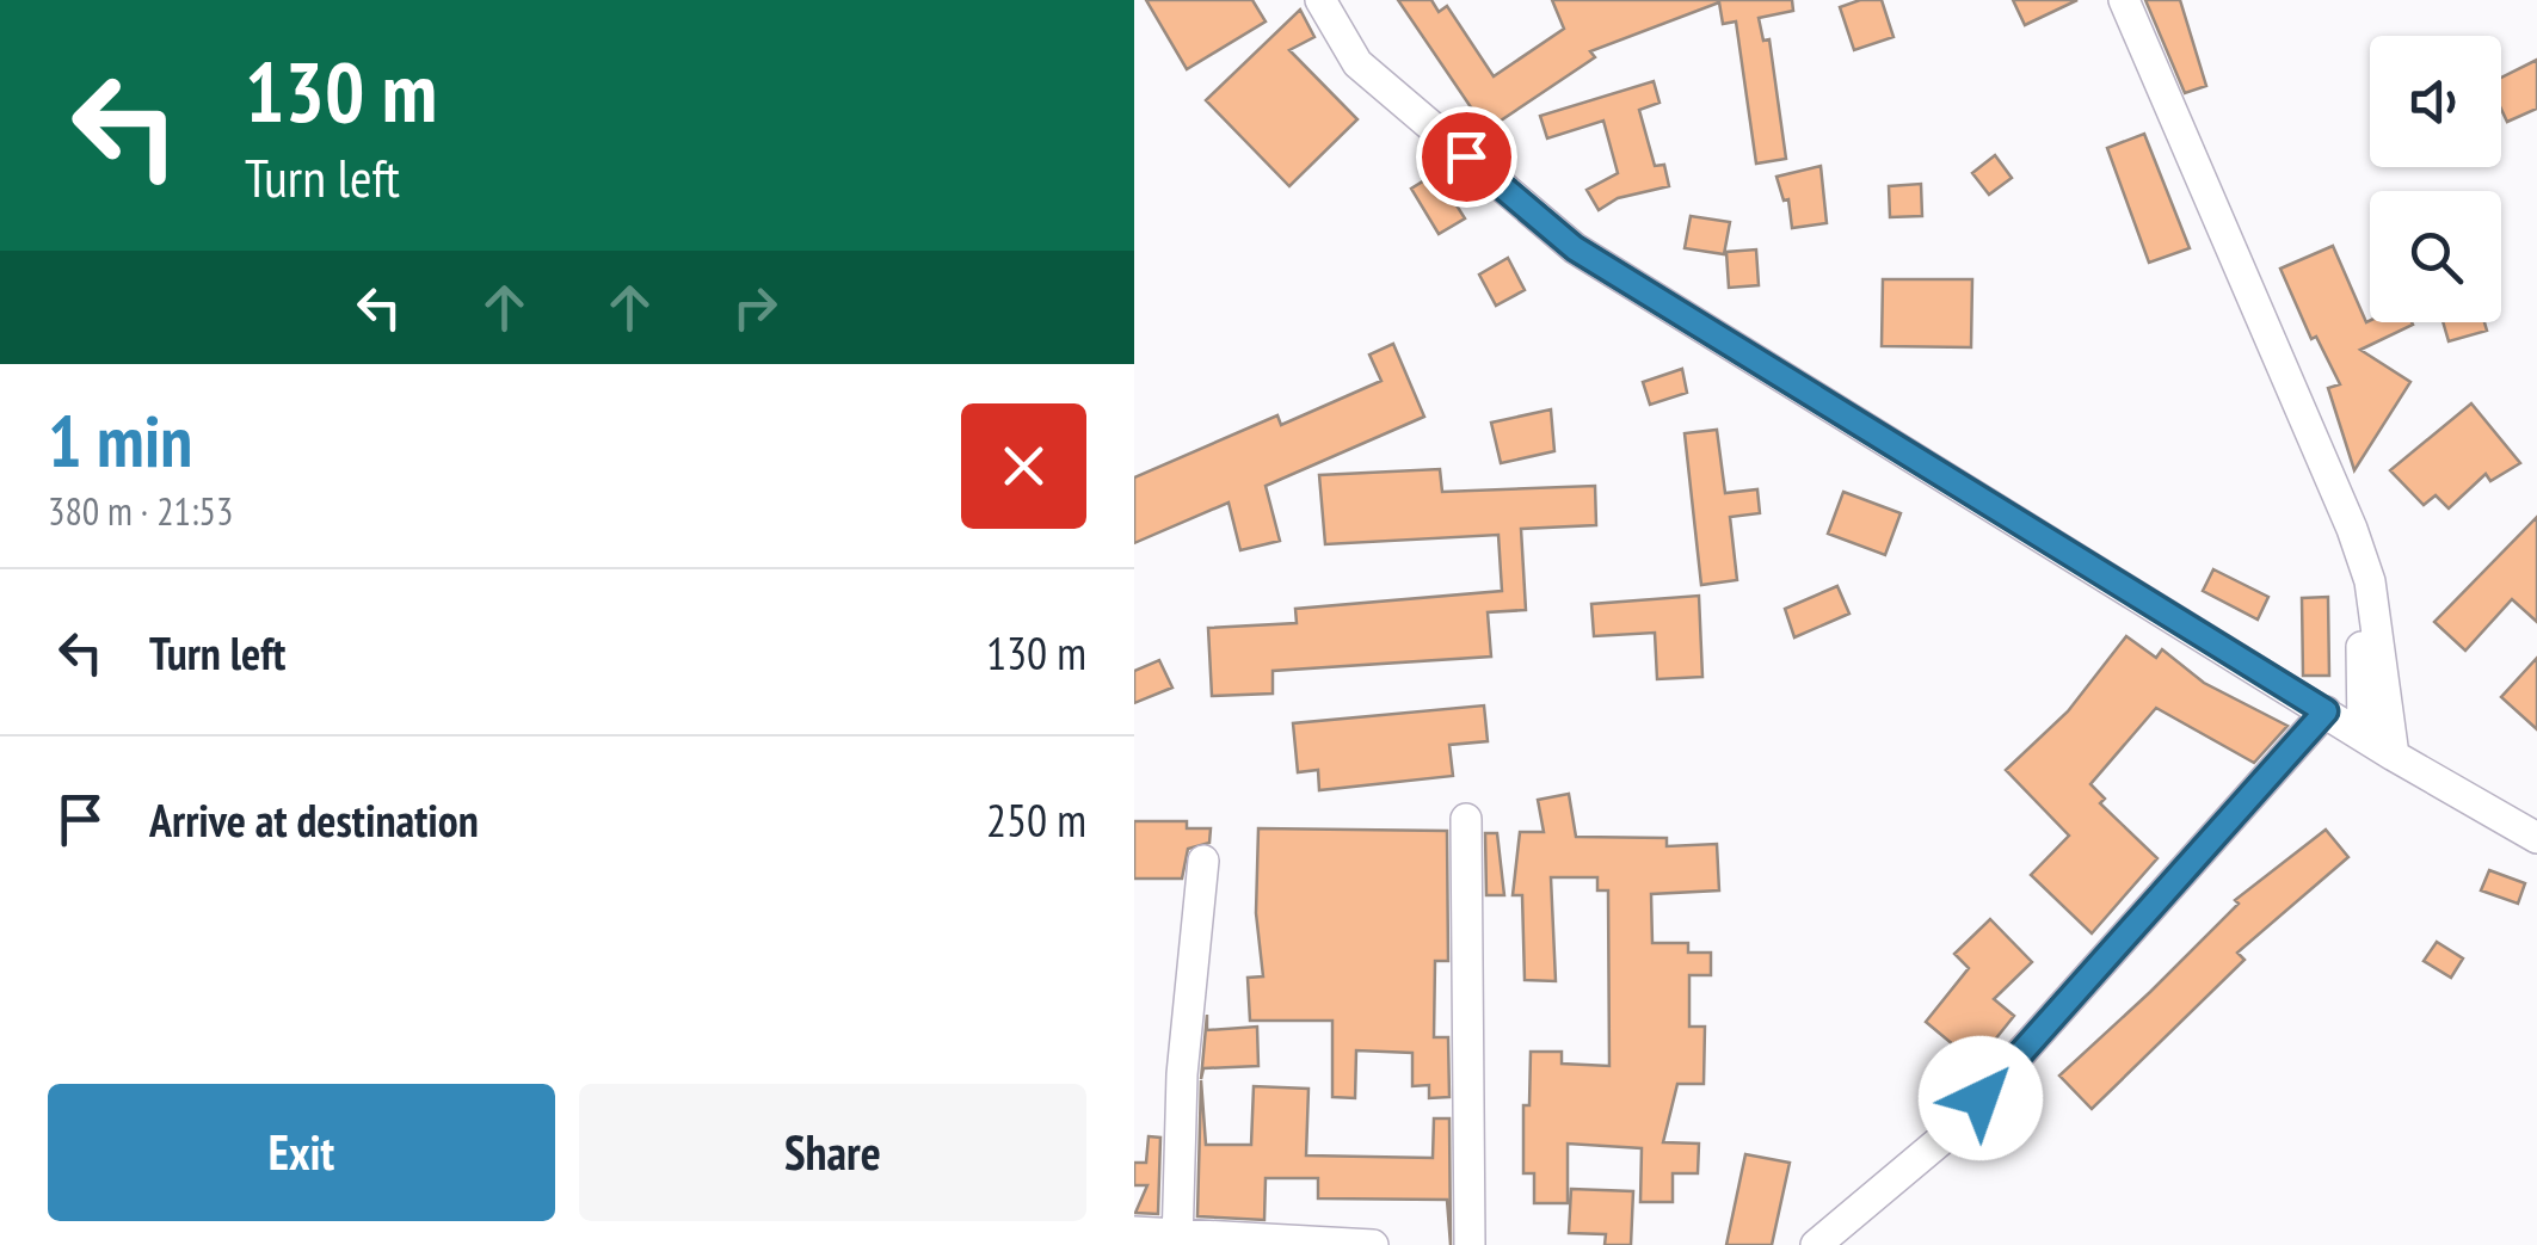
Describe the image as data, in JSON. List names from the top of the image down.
{
  "page": {
    "turn": ["130 m", "Turn left"],
    "heading": ["1 min", "380 m · 21:53"],
    "list": [
      {
        "name": "Turn left",
        "value": "130 m"
      },
      {
        "name": "Arrive at destination",
        "value": "250 m"
      }
    ],
    "buttons": ["Exit", "Share"]
  }
}
